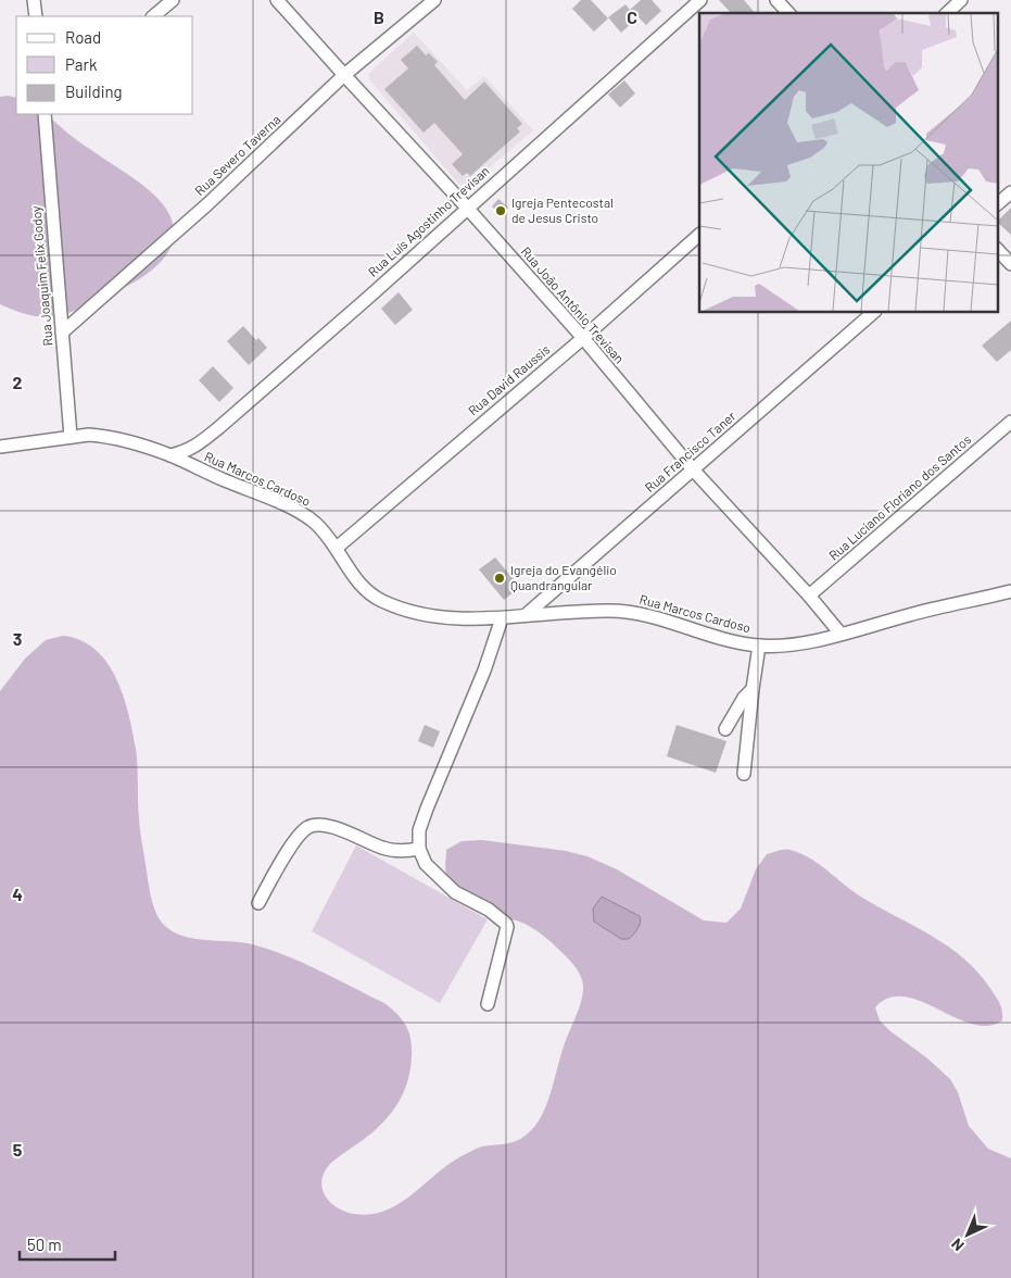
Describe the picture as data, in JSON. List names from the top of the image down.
{
  "streets": {
    "street": [
      "Rua Severo Taverna",
      "Rua Luís Agostinho Trevisan",
      "Rua Joaquim Felix Godoy",
      "Rua João Antônio Trevisan",
      "Rua David Raussis",
      "Rua Francisco Taner",
      "Rua Marcos Cardoso",
      "Rua Luciano Floriano dos Santos"
    ]
  },
  "crossings": [
    ["Rua Severo Taverna", "Rua Joaquim Felix Godoy"],
    ["Rua Severo Taverna", "Rua João Antônio Trevisan"],
    ["Rua Luís Agostinho Trevisan", "Rua João Antônio Trevisan"],
    ["Rua Luís Agostinho Trevisan", "Rua Marcos Cardoso"],
    ["Rua Joaquim Felix Godoy", "Rua Marcos Cardoso"],
    ["Rua João Antônio Trevisan", "Rua David Raussis"],
    ["Rua João Antônio Trevisan", "Rua Francisco Taner"],
    ["Rua João Antônio Trevisan", "Rua Marcos Cardoso"],
    ["Rua João Antônio Trevisan", "Rua Luciano Floriano dos Santos"],
    ["Rua David Raussis", "Rua Marcos Cardoso"],
    ["Rua Francisco Taner", "Rua Marcos Cardoso"]
  ],
  "places": ["Igreja Pentecostal de Jesus Cristo", "Igreja do Evangélio Quandrangular"],
  "legend": ["Road", "Park", "Building"],
  "scale_bar": "50 m",
  "north": "bottom left",
  "grid": {
    "columns": ["B", "C"],
    "rows": [
      "2",
      "3",
      "4",
      "5"
    ]
  }
}
